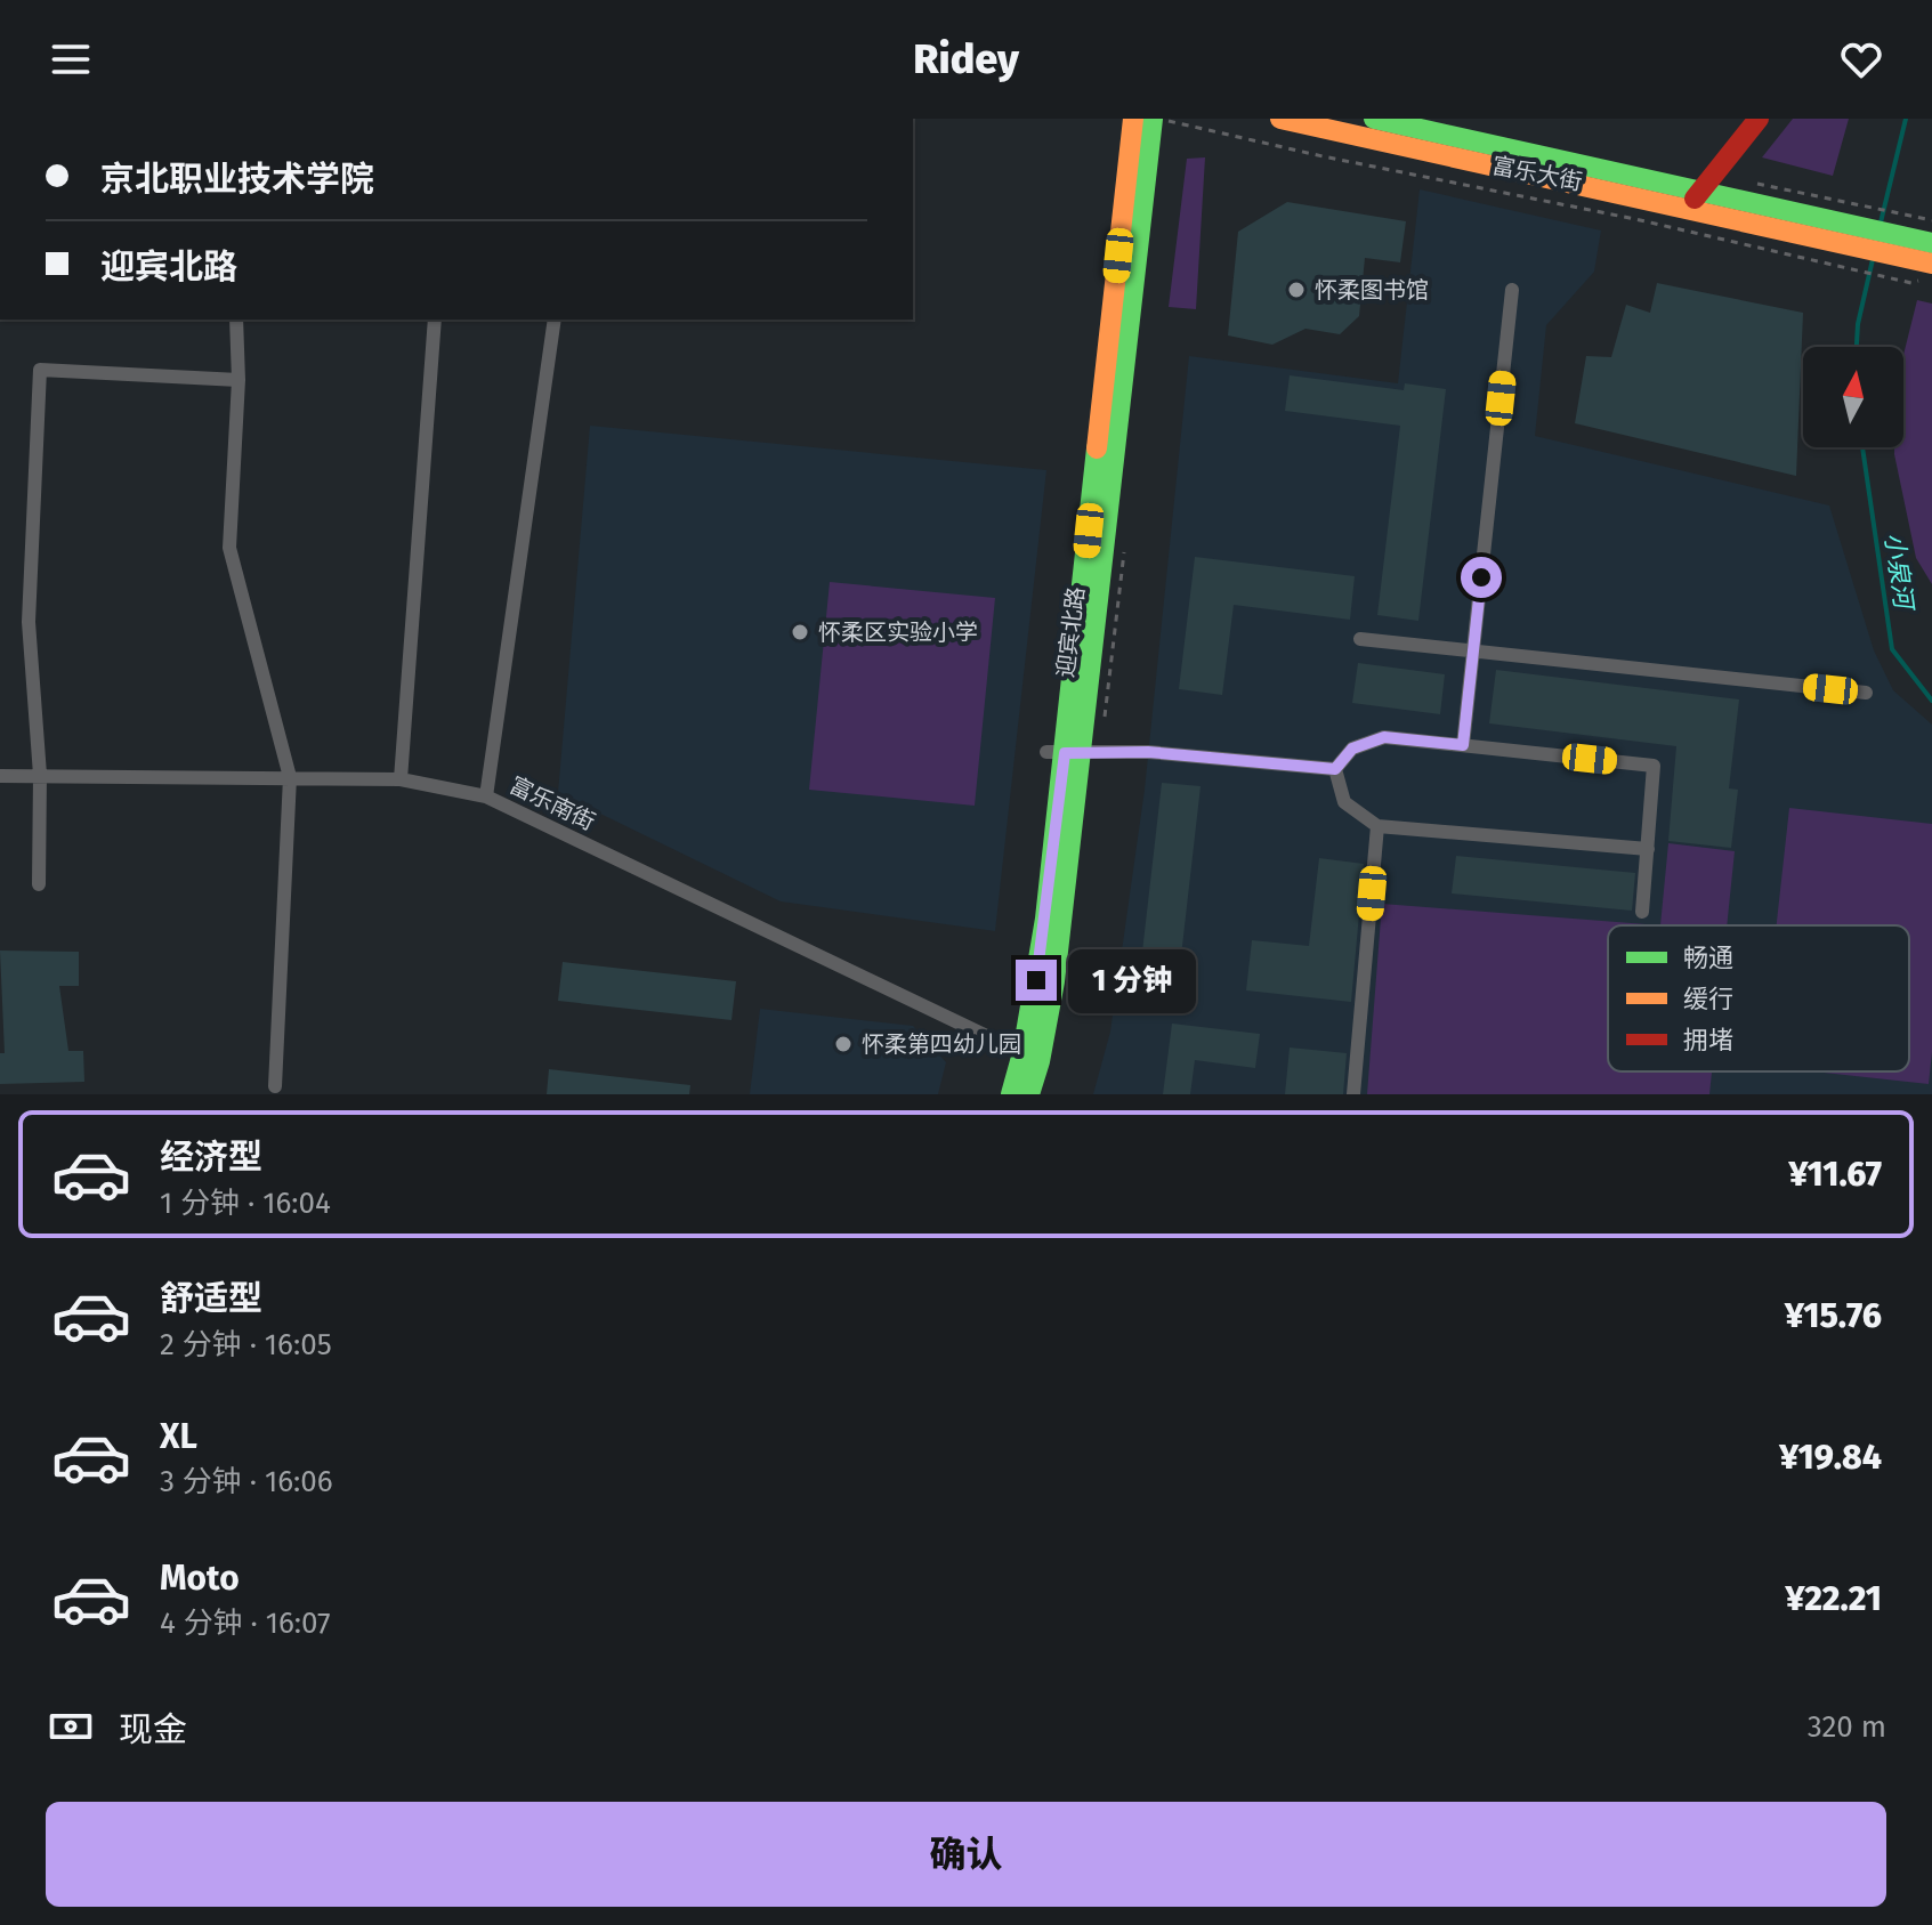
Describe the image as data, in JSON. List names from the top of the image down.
{
  "streets": {
    "main road": ["富乐大街", "迎宾北路"],
    "street": ["富乐南街"]
  },
  "crossings": [
    ["富乐大街", "迎宾北路"],
    ["迎宾北路", "富乐南街"]
  ],
  "water": ["小泉河"],
  "places": ["怀柔图书馆", "怀柔区实验小学", "怀柔第四幼儿园"],
  "legend": ["畅通", "缓行", "拥堵"],
  "north": "top",
  "page": {
    "header": "Ridey",
    "banner": ["京北职业技术学院", "迎宾北路"],
    "bubble": "1 分钟",
    "list": [
      {
        "name": "经济型",
        "note": "1 分钟 · 16:04",
        "value": "¥11.67"
      },
      {
        "name": "舒适型",
        "note": "2 分钟 · 16:05",
        "value": "¥15.76"
      },
      {
        "name": "XL",
        "note": "3 分钟 · 16:06",
        "value": "¥19.84"
      },
      {
        "name": "Moto",
        "note": "4 分钟 · 16:07",
        "value": "¥22.21"
      }
    ],
    "pay": ["现金", "320 m"],
    "buttons": "确认"
  }
}
